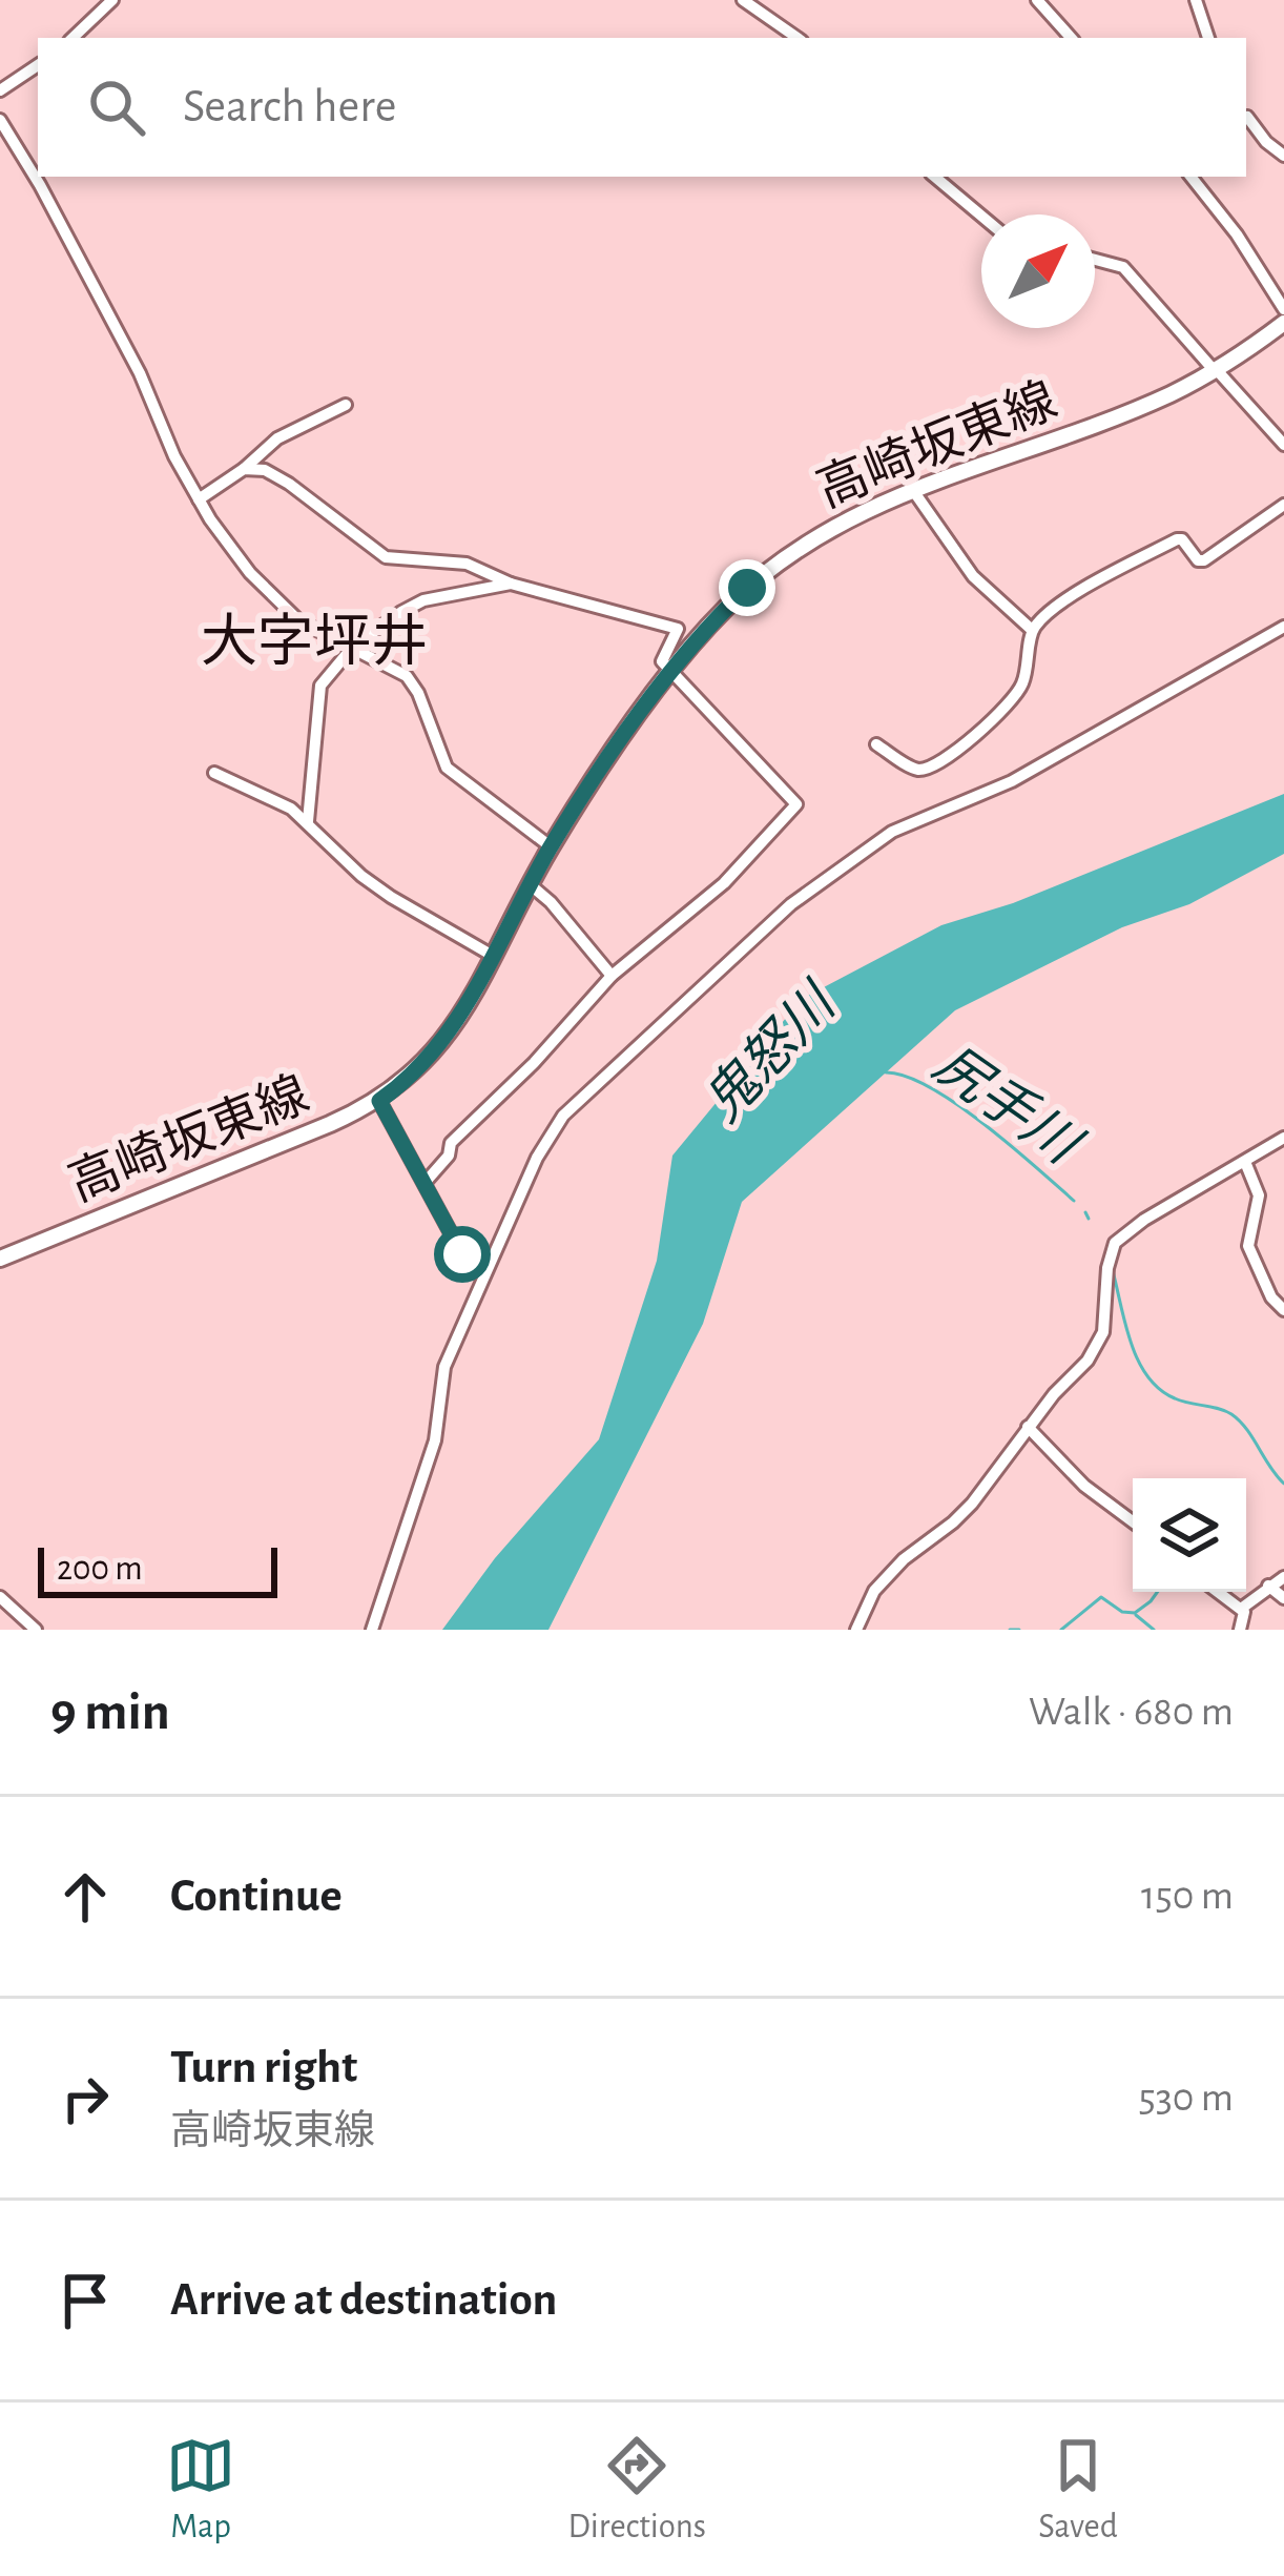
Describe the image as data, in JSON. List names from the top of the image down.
{
  "streets": {
    "main road": ["高崎坂東線"]
  },
  "districts": ["大字坪井"],
  "water": ["鬼怒川", "尻手川"],
  "scale_bar": "200 m",
  "north": "top right",
  "page": {
    "search": "Search here",
    "scale": "200 m",
    "heading": ["9 min", "Walk · 680 m"],
    "list": [
      ["Continue", "150 m"],
      ["Turn right", "高崎坂東線", "530 m"],
      "Arrive at destination"
    ],
    "nav": ["Map", "Directions", "Saved"]
  }
}
